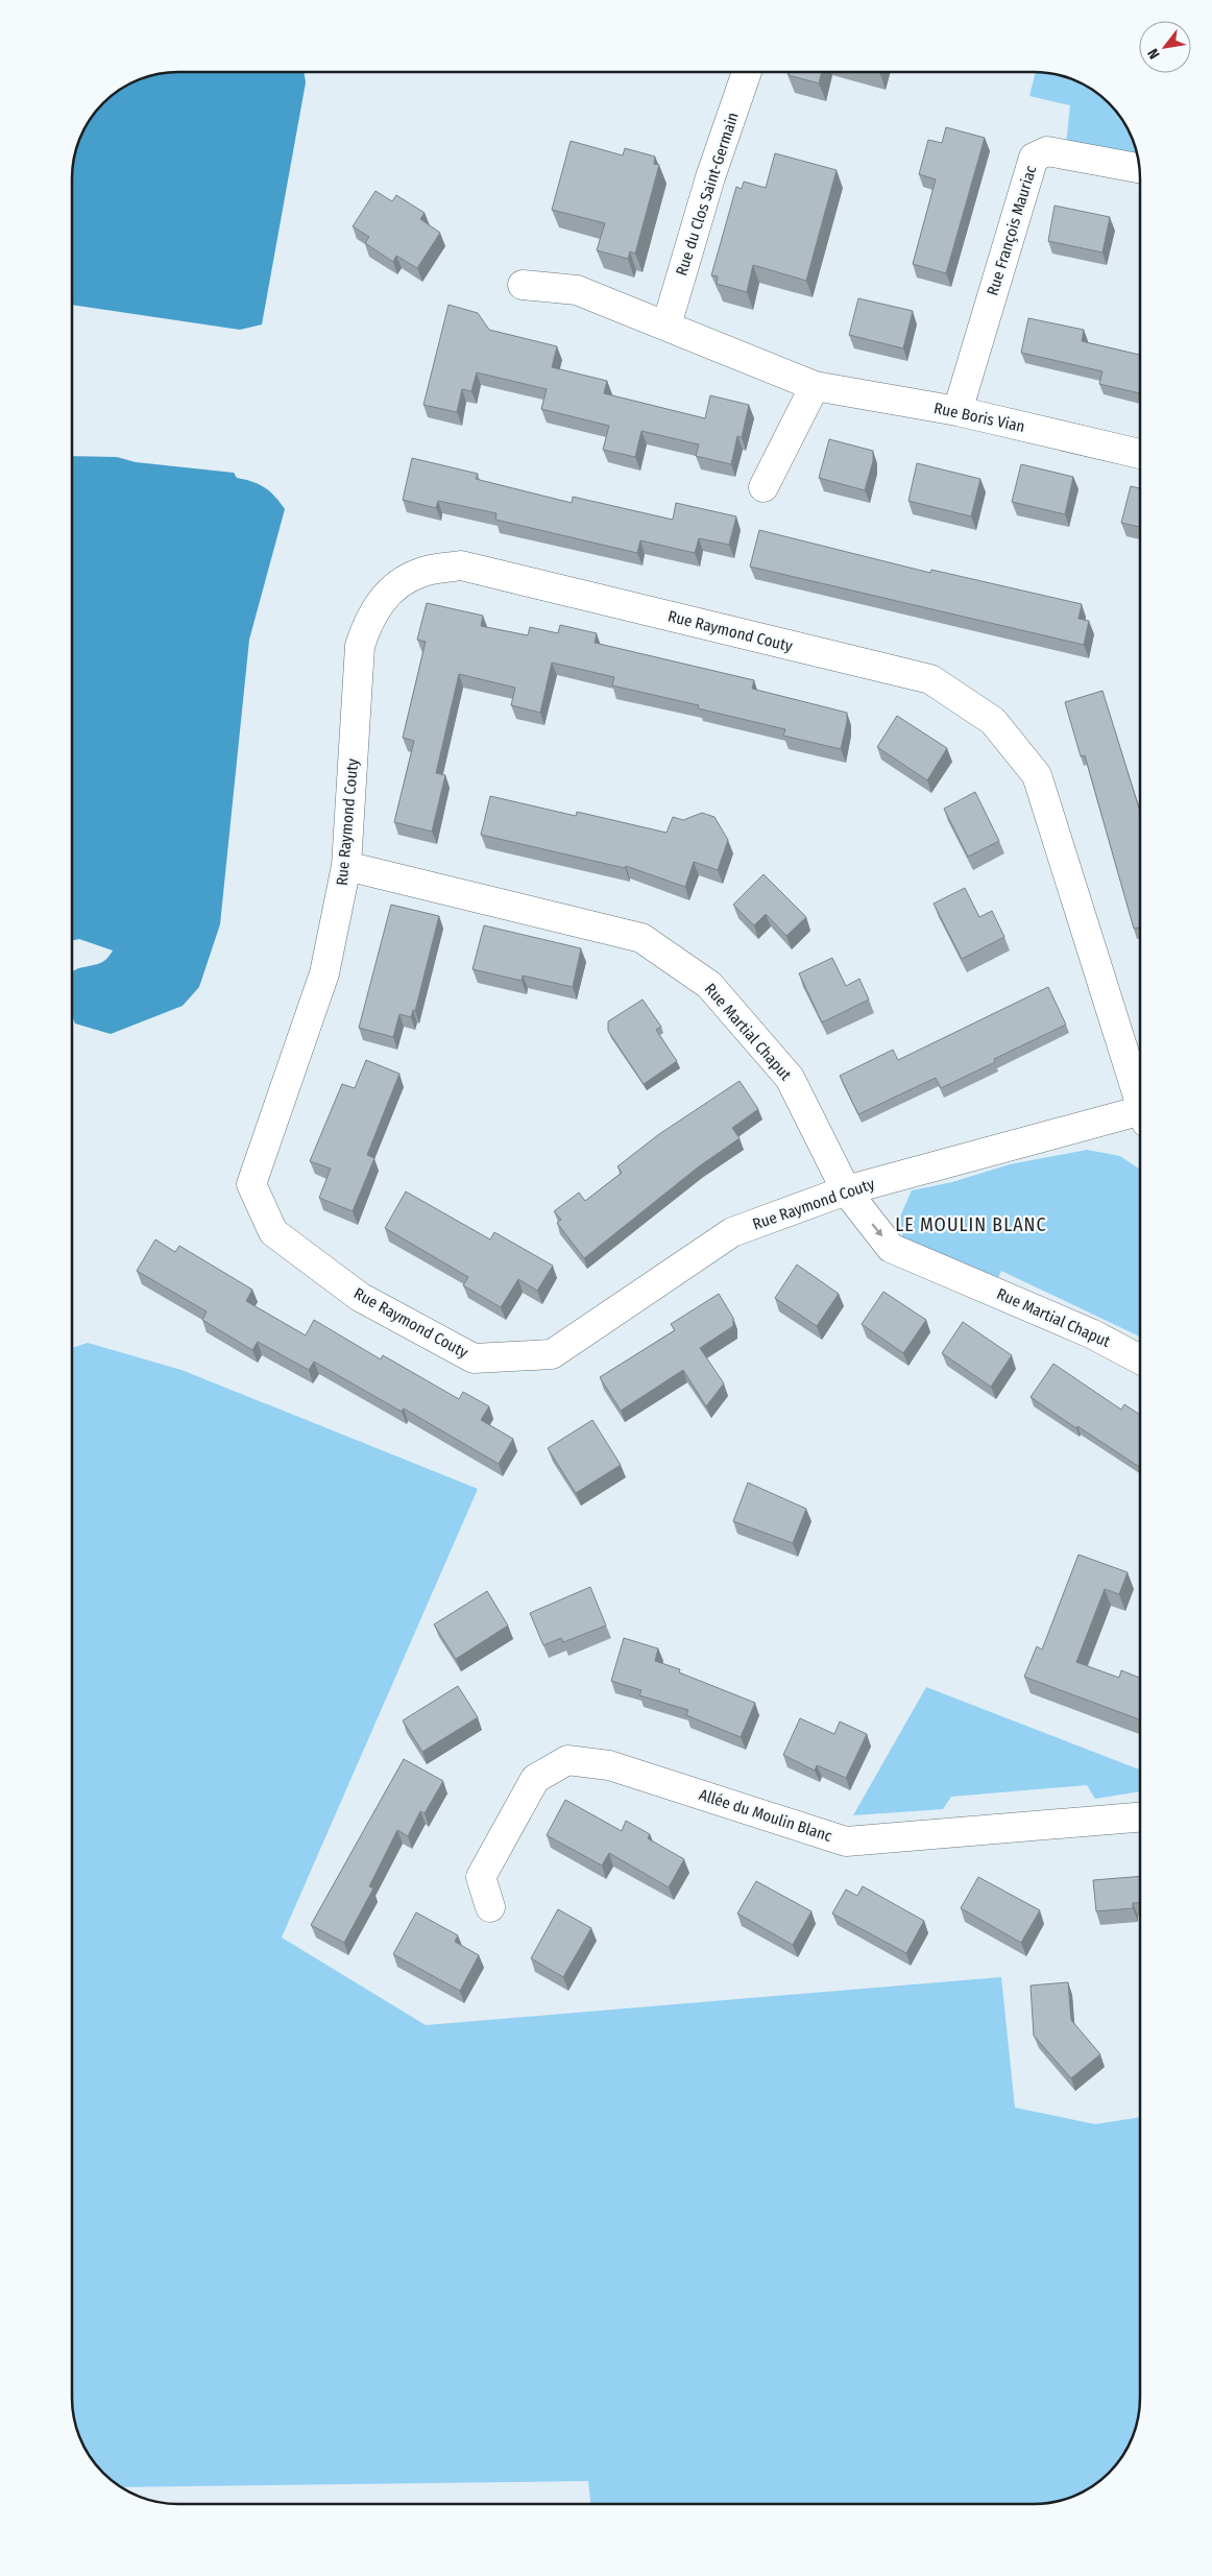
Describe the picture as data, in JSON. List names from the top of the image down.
{
  "streets": {
    "street": [
      "Rue du Clos Saint-Germain",
      "Rue François Mauriac",
      "Rue Boris Vian",
      "Rue Raymond Couty",
      "Rue Martial Chaput",
      "Allée du Moulin Blanc"
    ]
  },
  "crossings": [
    ["Rue du Clos Saint-Germain", "Rue Boris Vian"],
    ["Rue François Mauriac", "Rue Boris Vian"],
    ["Rue Raymond Couty", "Rue Martial Chaput"]
  ],
  "districts": ["LE MOULIN BLANC"],
  "north": "bottom left"
}
